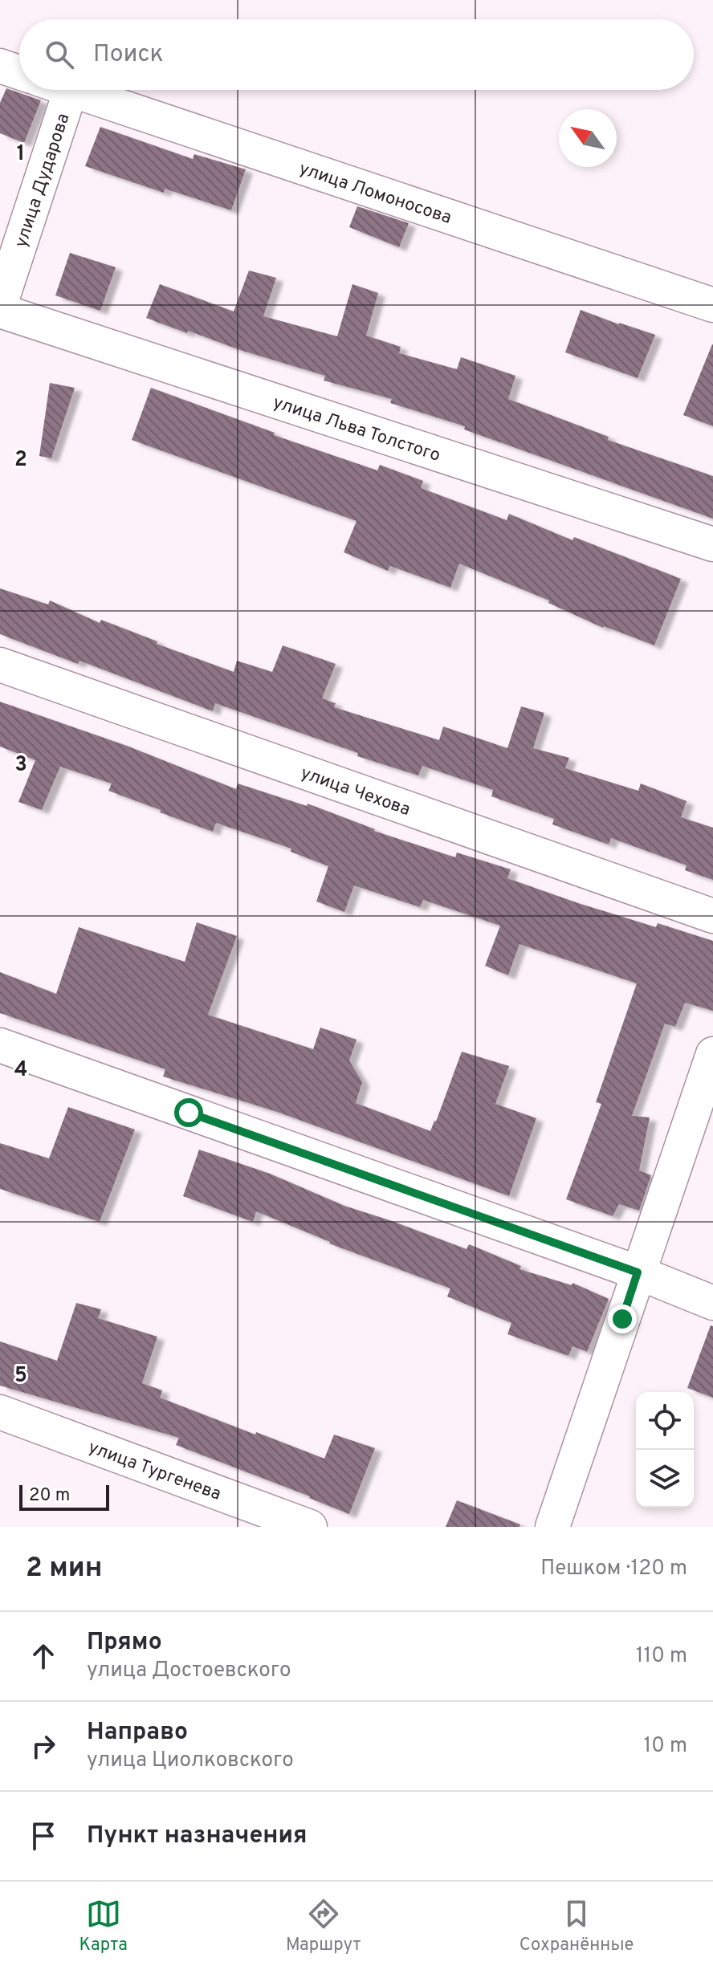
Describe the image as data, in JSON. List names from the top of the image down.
{
  "streets": {
    "street": [
      "улица Дударова",
      "улица Ломоносова",
      "улица Льва Толстого",
      "улица Чехова",
      "улица Тургенева"
    ]
  },
  "crossings": [
    ["улица Дударова", "улица Ломоносова"]
  ],
  "scale_bar": "20 m",
  "north": "top left",
  "page": {
    "search": "Поиск",
    "scale": "20 m",
    "heading": ["2 мин", "Пешком · 120 m"],
    "list": [
      ["Прямо", "улица Достоевского", "110 m"],
      ["Направо", "улица Циолковского", "10 m"],
      "Пункт назначения"
    ],
    "nav": ["Карта", "Маршрут", "Сохранённые"]
  },
  "grid": {
    "rows": [
      "1",
      "2",
      "3",
      "4",
      "5"
    ]
  }
}
